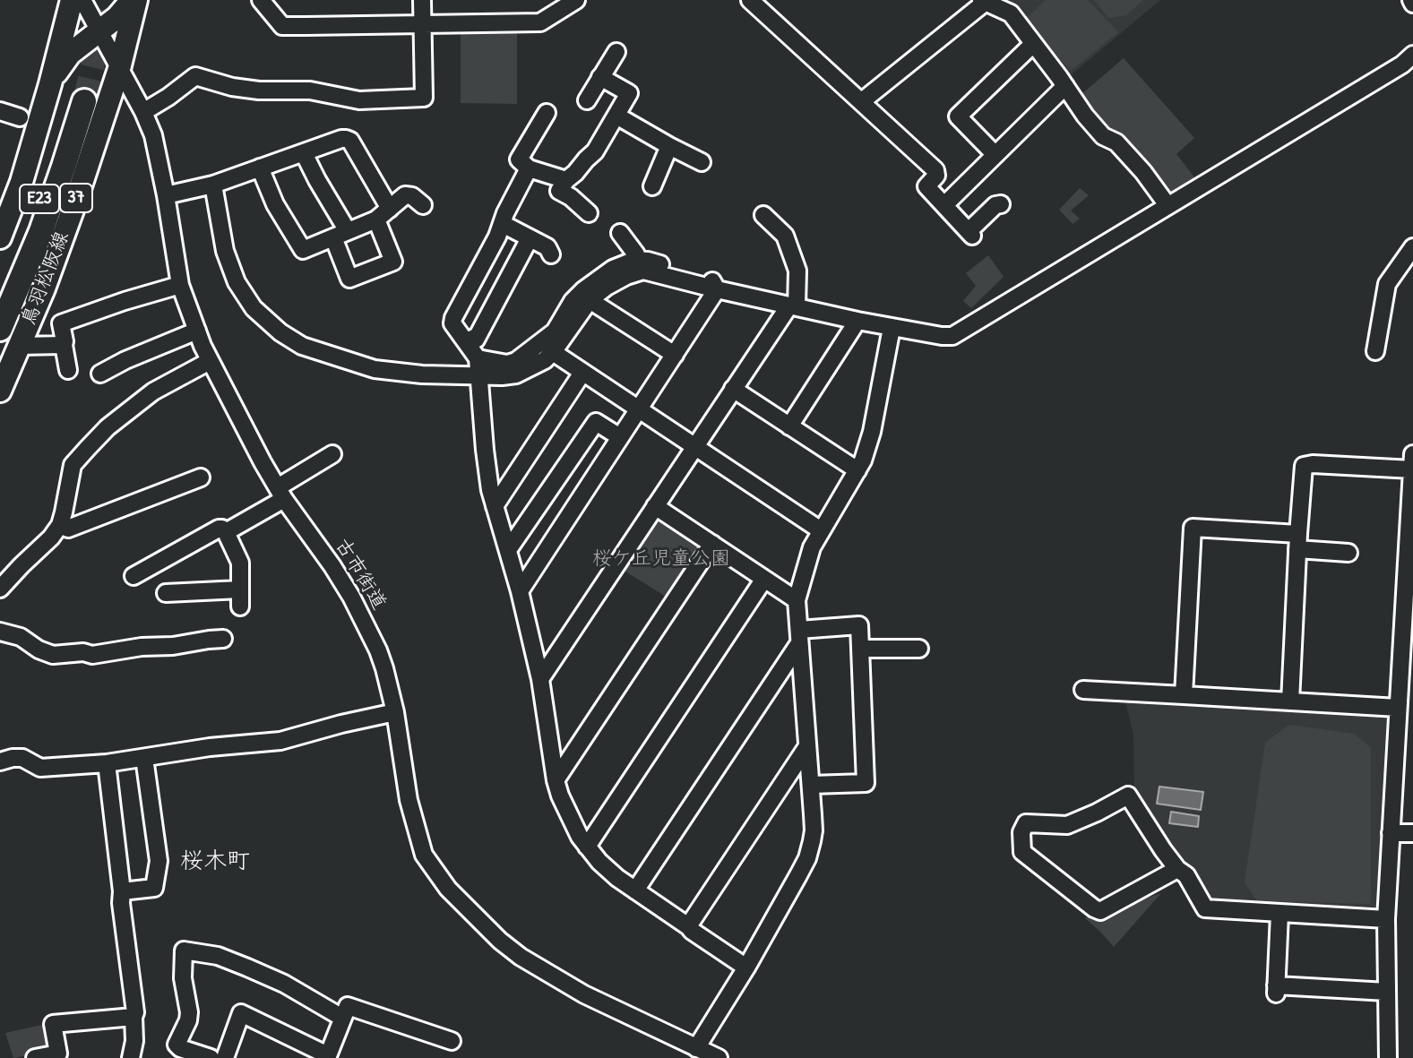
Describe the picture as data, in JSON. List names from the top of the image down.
{
  "streets": {
    "highway": ["E23"],
    "main road": ["37", "鳥羽松阪線"],
    "street": ["古市街道"]
  },
  "crossings": [
    ["鳥羽松阪線", "古市街道"]
  ],
  "districts": ["桜木町"],
  "parks": ["桜ケ丘児童公園"]
}
